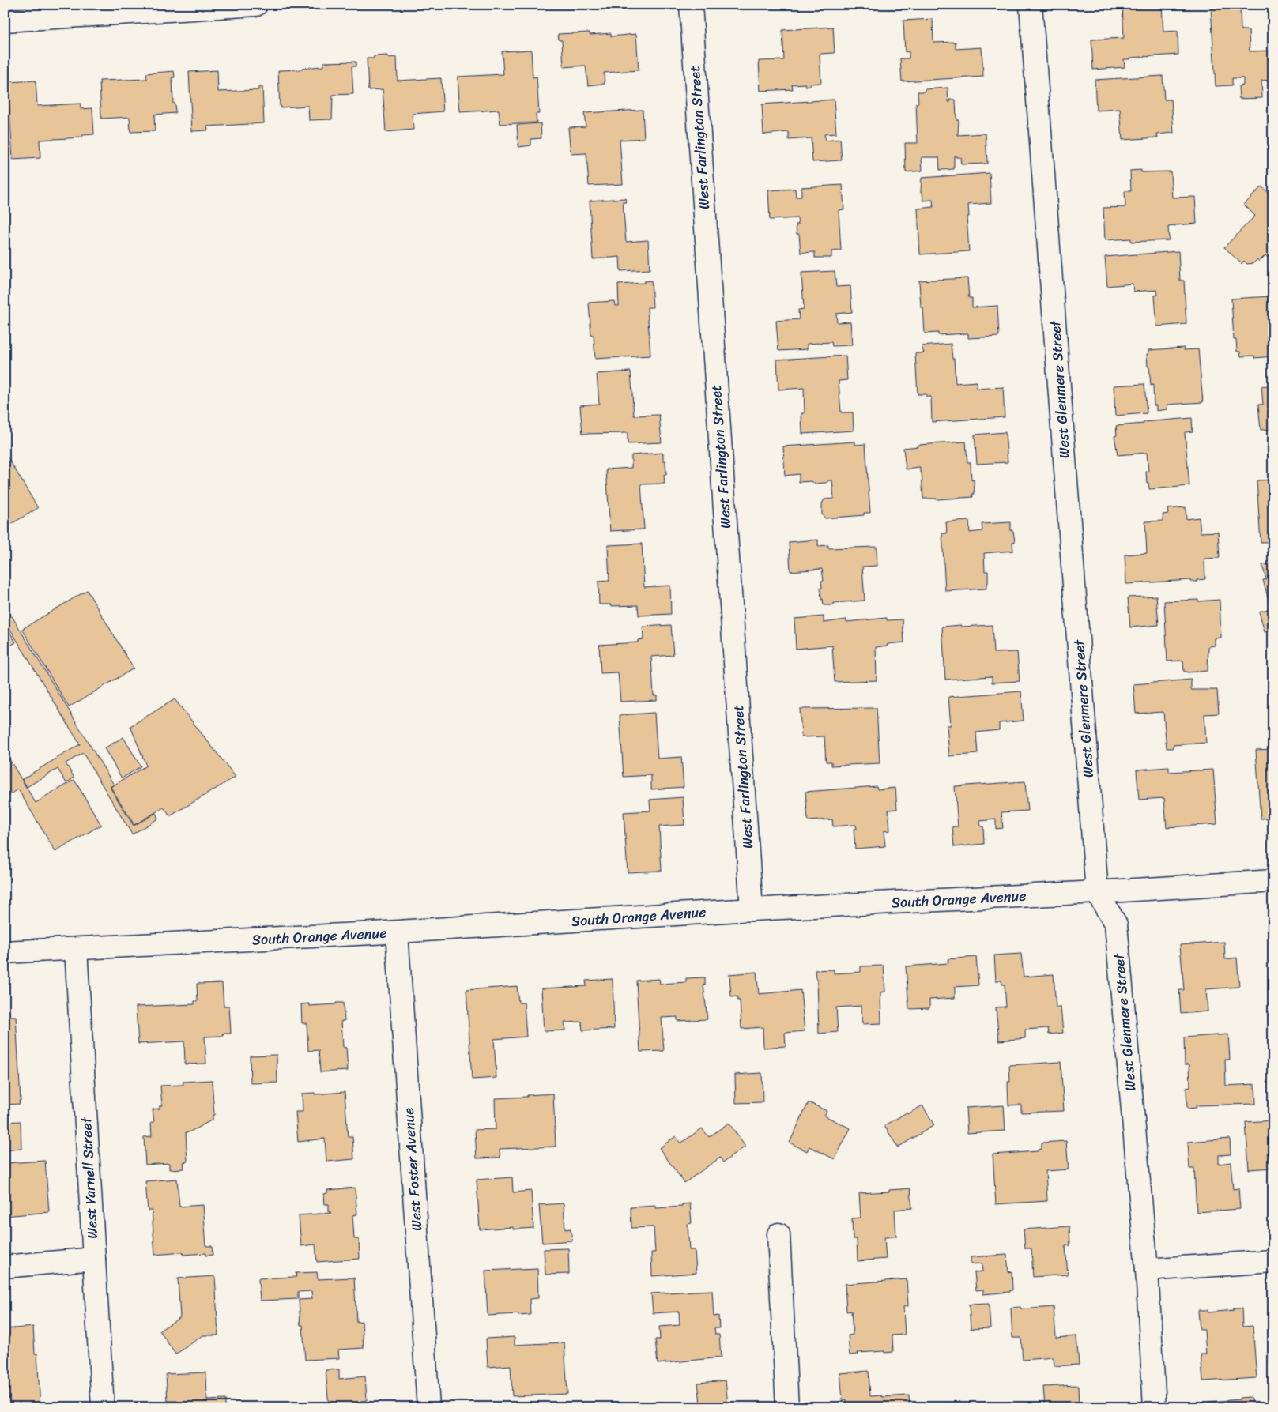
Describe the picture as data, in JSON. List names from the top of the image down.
{
  "streets": {
    "street": [
      "West Farlington Street",
      "West Glenmere Street",
      "South Orange Avenue",
      "West Foster Avenue",
      "West Yarnell Street"
    ]
  },
  "crossings": [
    ["West Farlington Street", "South Orange Avenue"],
    ["West Glenmere Street", "South Orange Avenue"],
    ["South Orange Avenue", "West Foster Avenue"],
    ["South Orange Avenue", "West Yarnell Street"]
  ]
}
